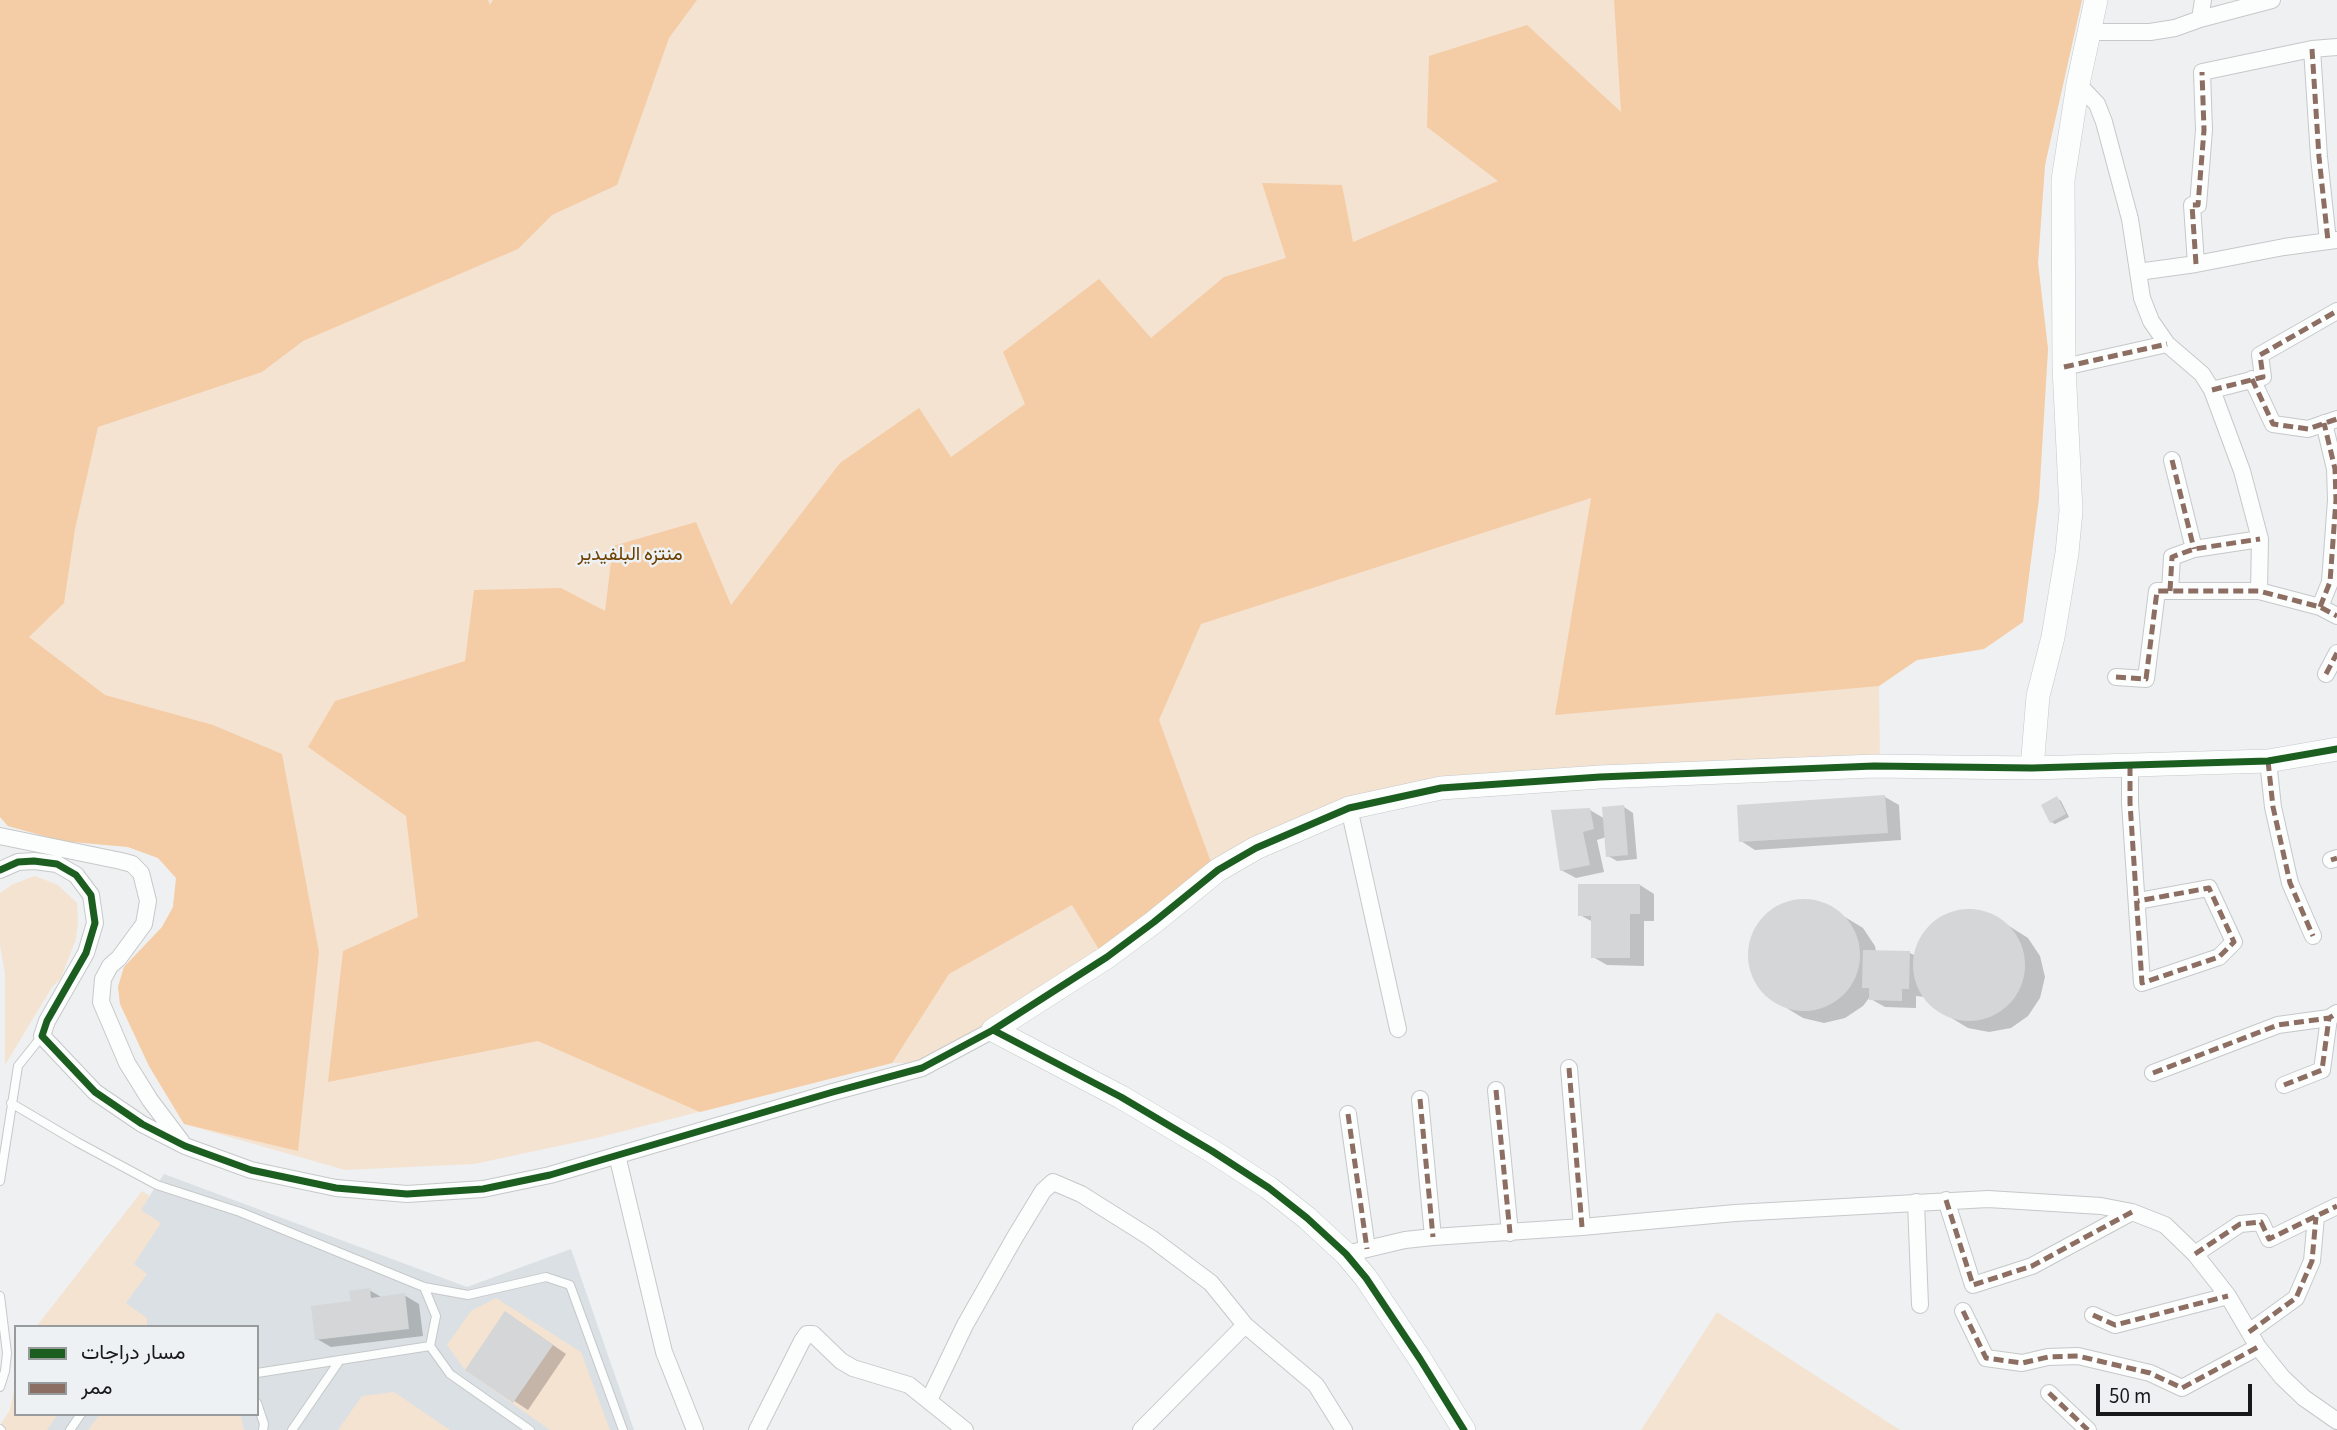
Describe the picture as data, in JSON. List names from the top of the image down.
{
  "parks": ["منتزه البلفيدير"],
  "legend": ["مسار دراجات", "ممر"],
  "scale_bar": "50 m"
}
